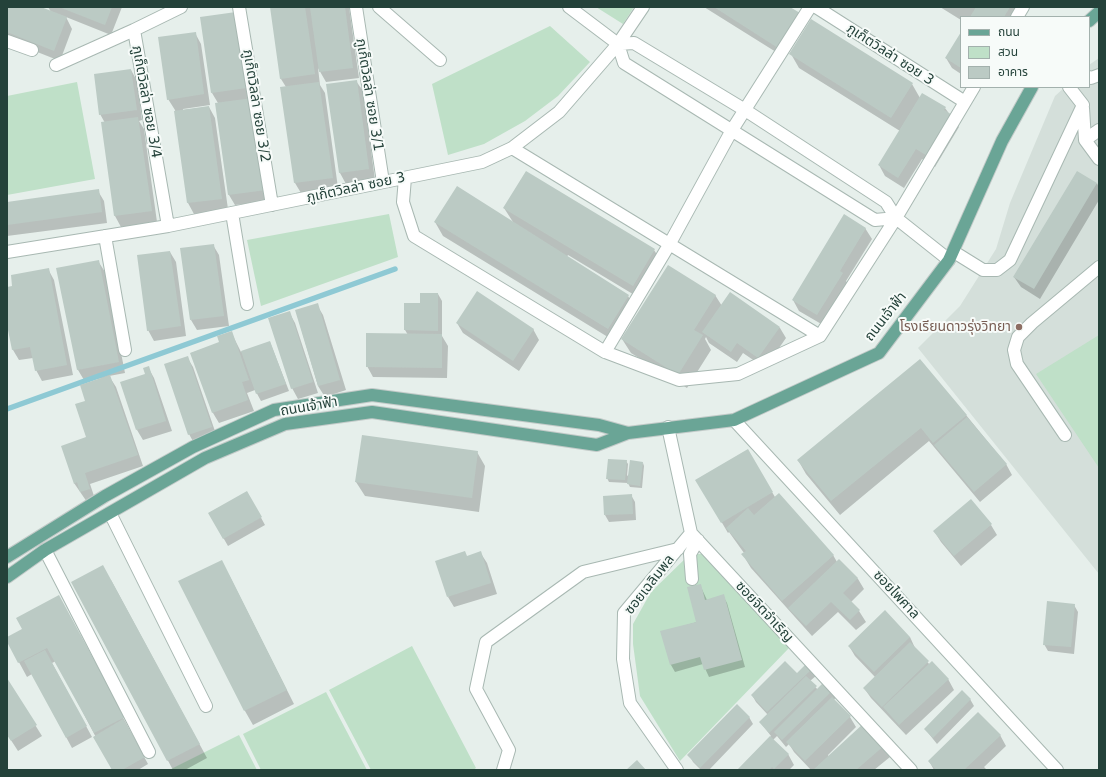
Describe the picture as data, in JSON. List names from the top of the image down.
{
  "streets": {
    "main road": ["ถนนเจ้าฟ้า"],
    "street": [
      "ภูเก็ตวิลล่า ซอย 3",
      "ภูเก็ตวิลล่า ซอย 3/1",
      "ภูเก็ตวิลล่า ซอย 3/4",
      "ภูเก็ตวิลล่า ซอย 3/2",
      "ซอยเฉลิมพล",
      "ซอยไพศาล",
      "ซอยจิตจำเริญ"
    ]
  },
  "crossings": [
    ["ภูเก็ตวิลล่า ซอย 3", "ภูเก็ตวิลล่า ซอย 3/1"],
    ["ภูเก็ตวิลล่า ซอย 3", "ภูเก็ตวิลล่า ซอย 3/4"],
    ["ภูเก็ตวิลล่า ซอย 3", "ภูเก็ตวิลล่า ซอย 3/2"],
    ["ถนนเจ้าฟ้า", "ซอยไพศาล"],
    ["ซอยเฉลิมพล", "ซอยจิตจำเริญ"]
  ],
  "places": ["โรงเรียนดาวรุ่งวิทยา"],
  "legend": ["ถนน", "สวน", "อาคาร"]
}
